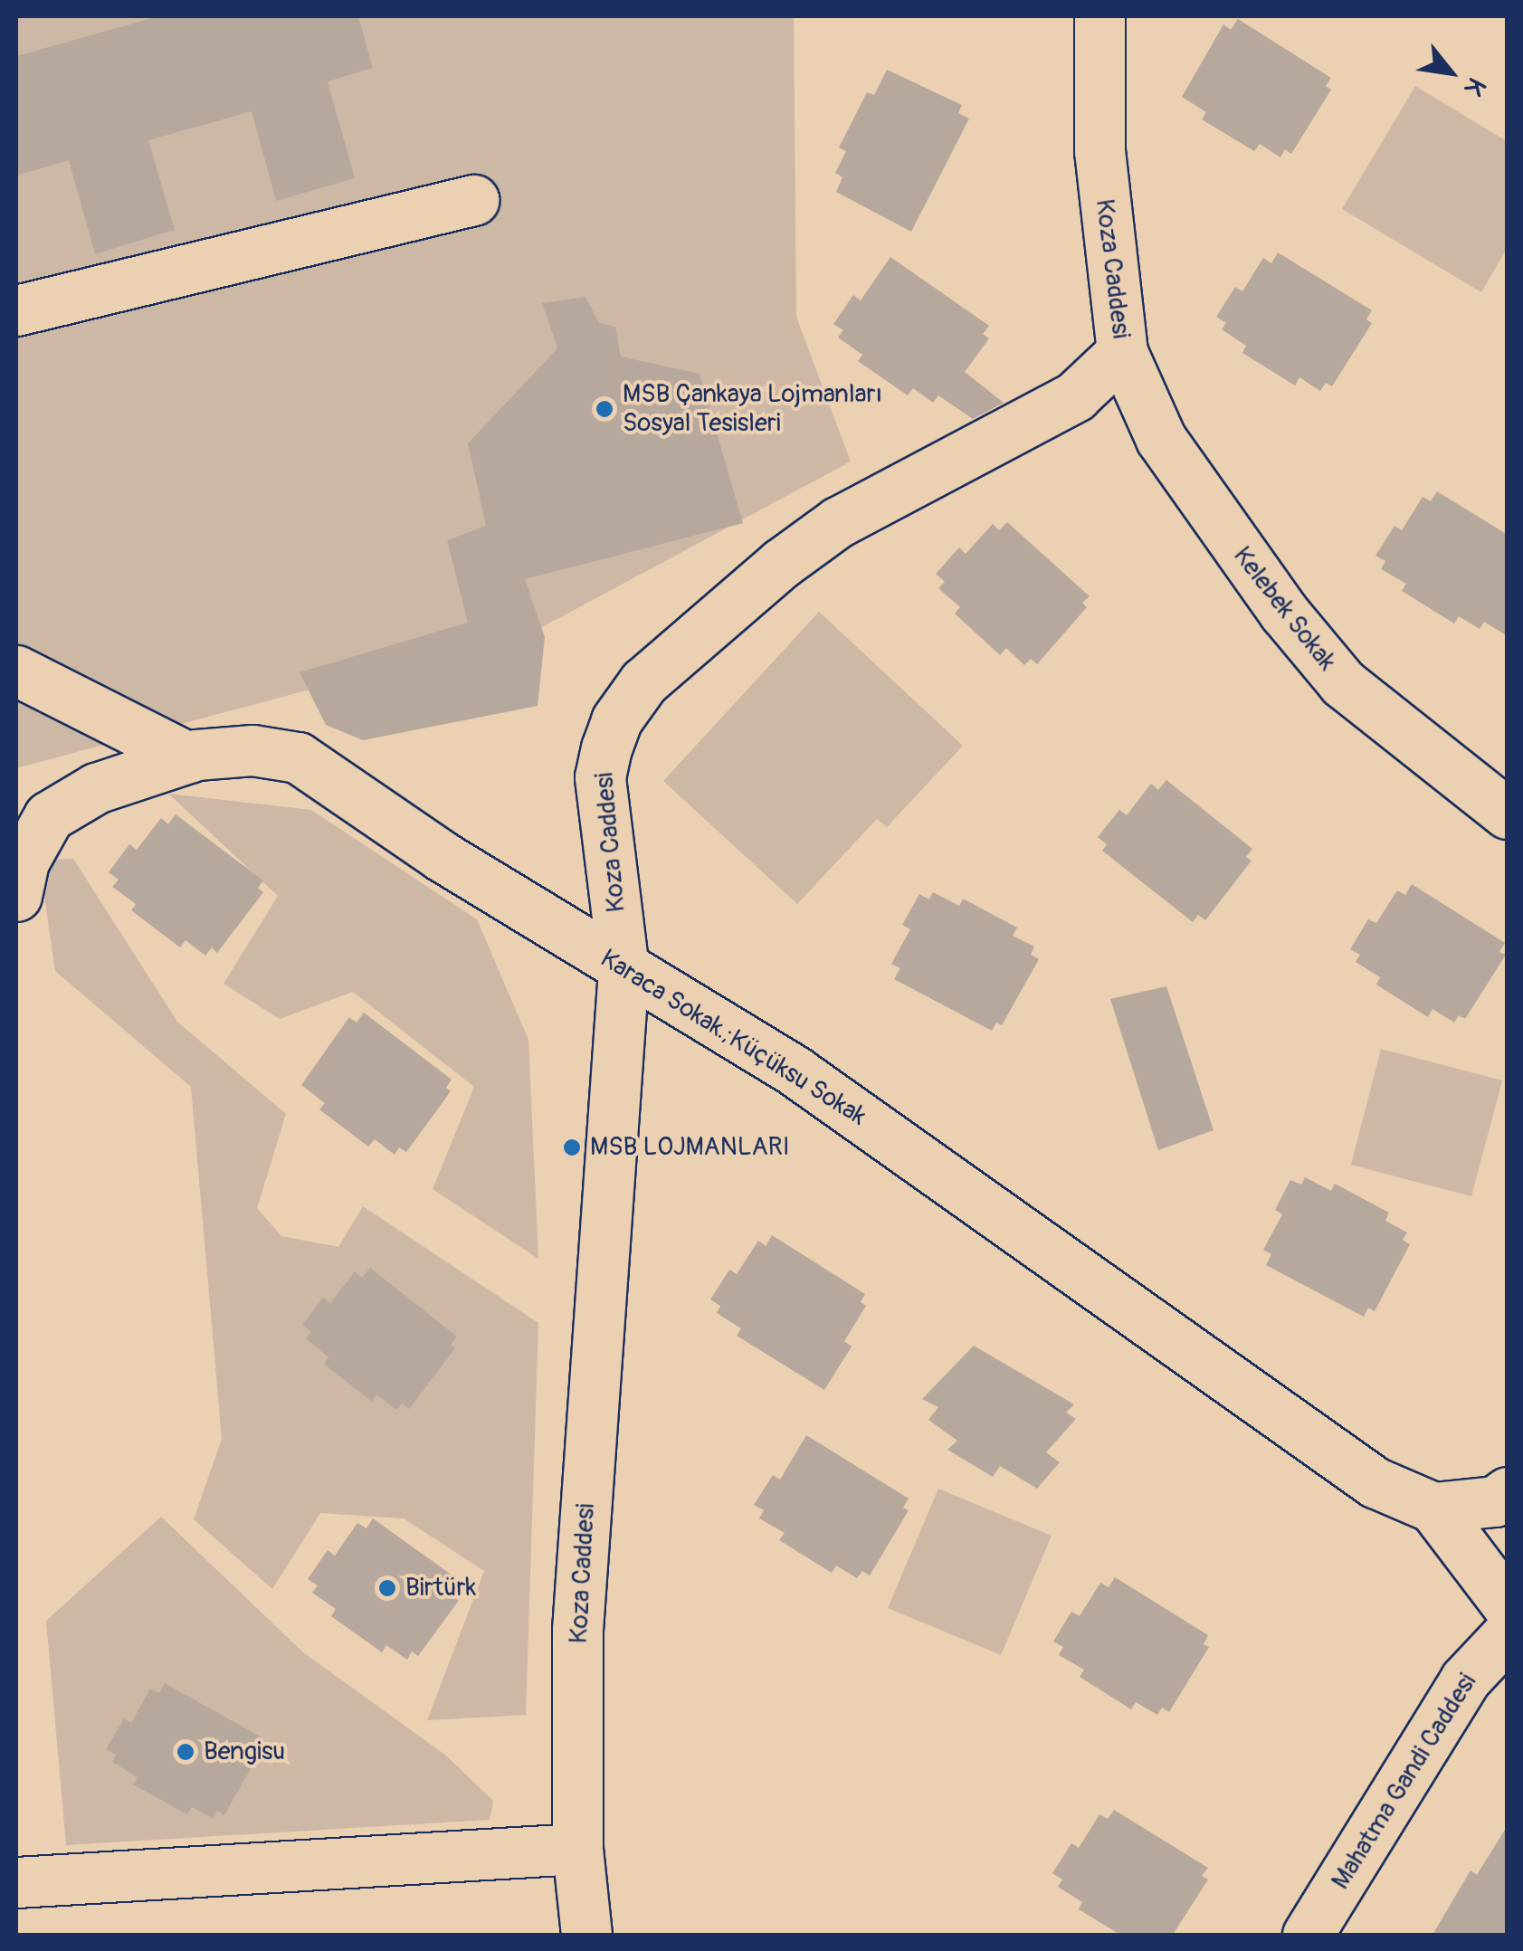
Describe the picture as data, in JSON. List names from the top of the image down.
{
  "streets": {
    "street": [
      "Koza Caddesi",
      "Kelebek Sokak",
      "Karaca Sokak.;Küçüksu Sokak",
      "Mahatma Gandi Caddesi"
    ]
  },
  "crossings": [
    ["Koza Caddesi", "Kelebek Sokak"],
    ["Koza Caddesi", "Karaca Sokak.;Küçüksu Sokak"]
  ],
  "places": [
    "MSB Çankaya Lojmanları Sosyal Tesisleri",
    "MSB LOJMANLARI",
    "Birtürk",
    "Bengisu"
  ],
  "north": "bottom right"
}
